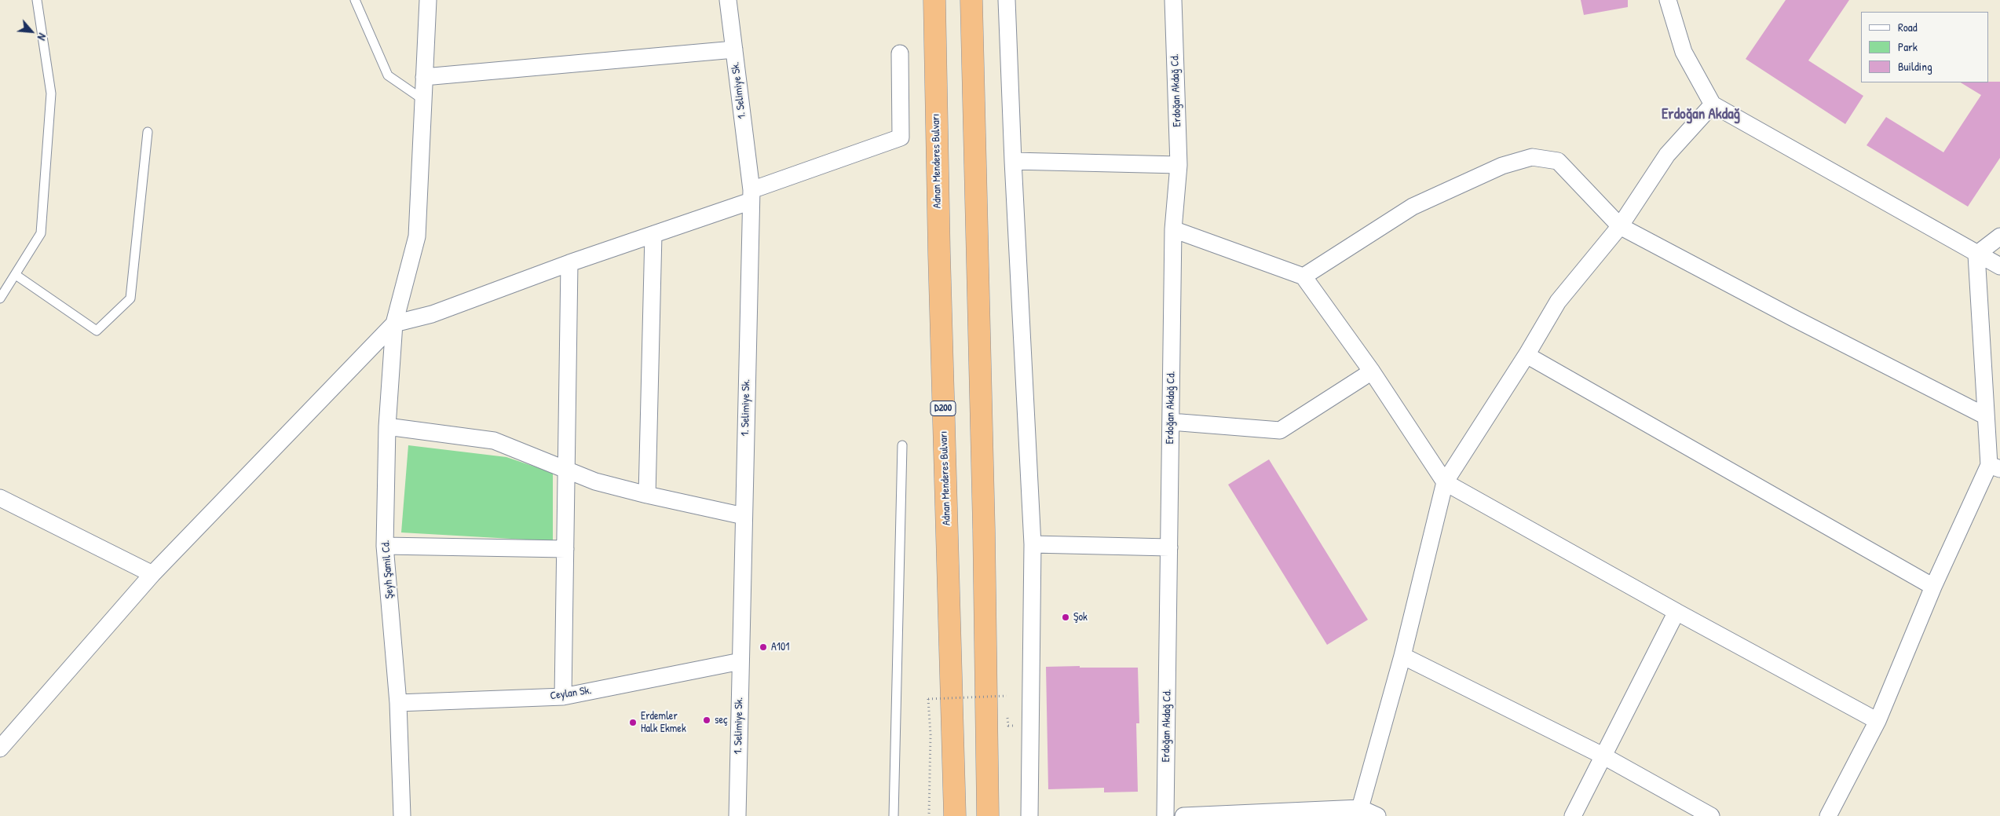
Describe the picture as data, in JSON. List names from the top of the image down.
{
  "streets": {
    "highway": ["Adnan Menderes Bulvarı", "D200"],
    "street": [
      "1. Selimiye Sk.",
      "Erdoğan Akdağ Cd.",
      "Şeyh Şamil Cd.",
      "Ceylan Sk."
    ]
  },
  "crossings": [
    ["1. Selimiye Sk.", "Ceylan Sk."],
    ["Şeyh Şamil Cd.", "Ceylan Sk."]
  ],
  "districts": ["Erdoğan Akdağ"],
  "places": [
    "Şok",
    "A101",
    "seç",
    "Erdemler Halk Ekmek"
  ],
  "legend": ["Road", "Park", "Building"],
  "north": "bottom right"
}
